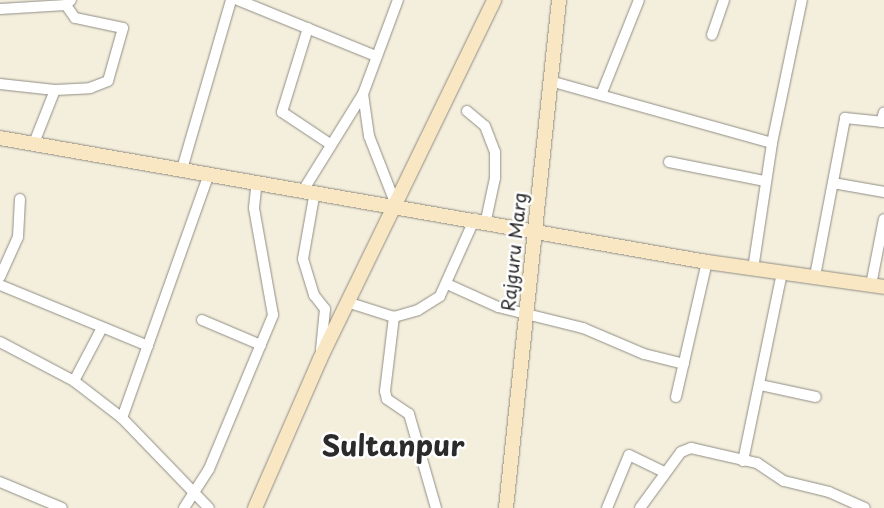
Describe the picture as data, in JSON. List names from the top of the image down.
{
  "streets": {
    "street": ["Rajguru Marg"]
  },
  "districts": ["Sultanpur"]
}
